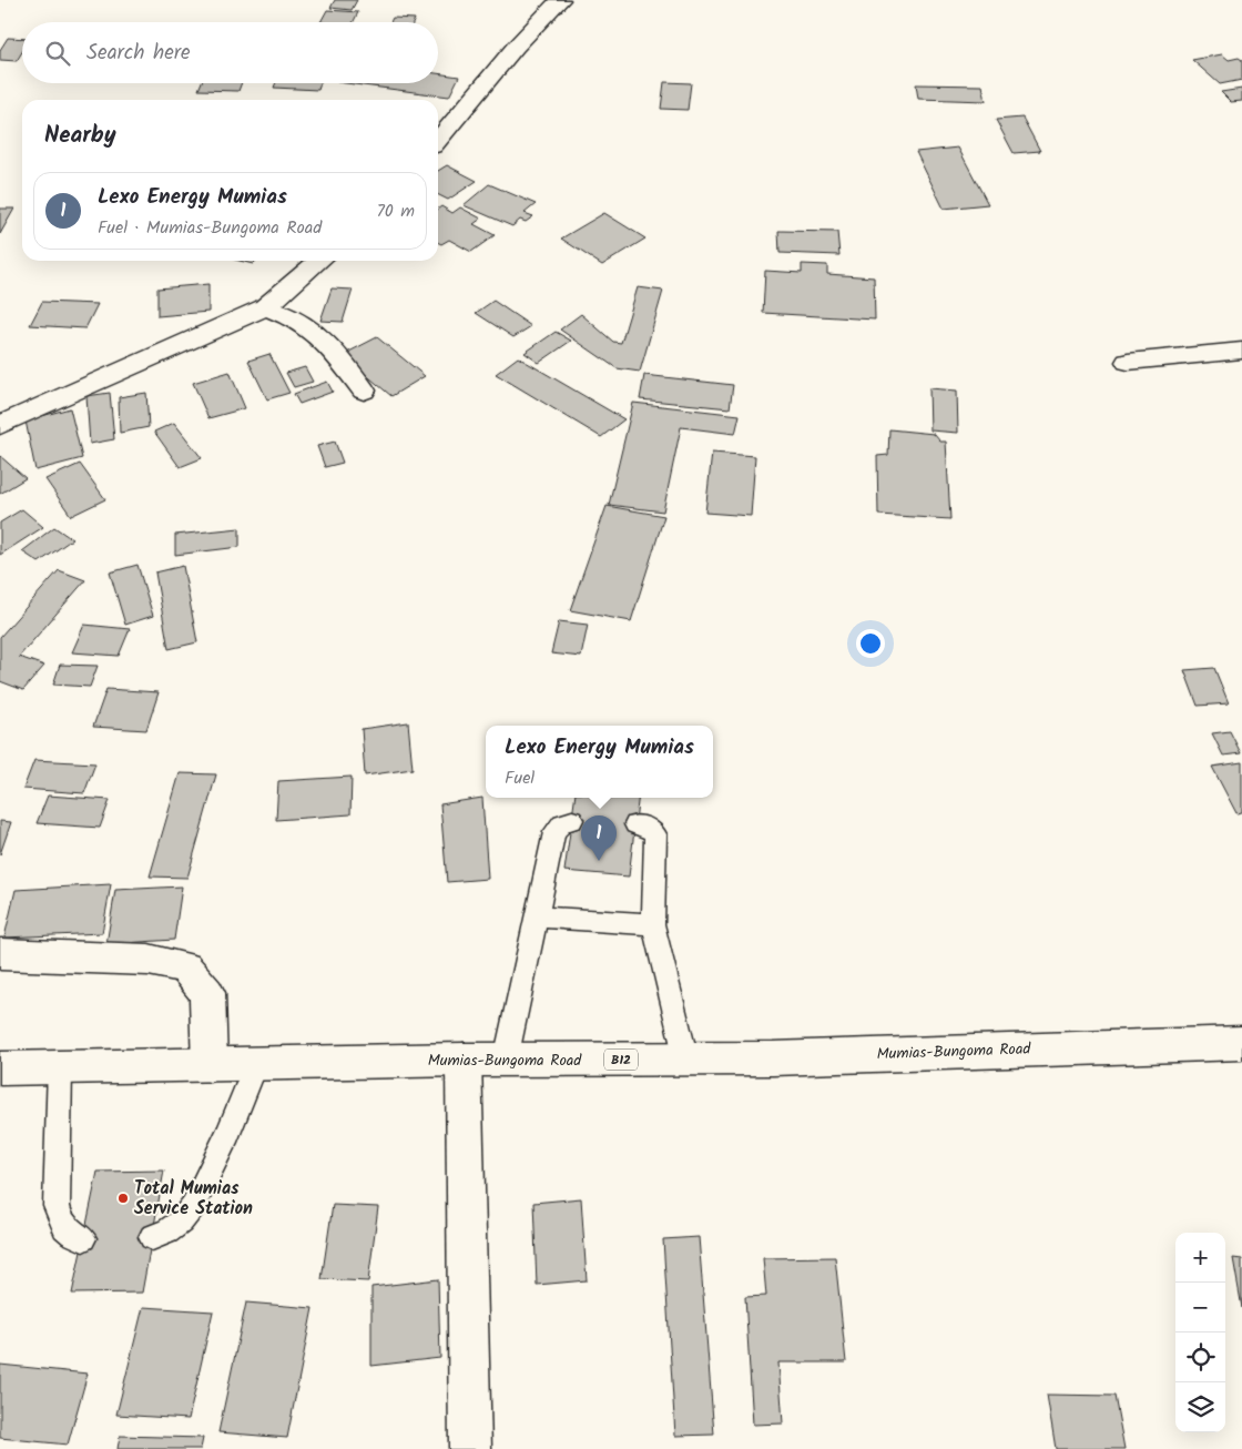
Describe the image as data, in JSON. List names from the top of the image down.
{
  "streets": {
    "main road": ["Mumias-Bungoma Road", "B12"]
  },
  "places": ["Total Mumias Service Station"],
  "page": {
    "search": "Search here",
    "heading": "Nearby",
    "list": [
      {
        "mark": "1",
        "name": "Lexo Energy Mumias",
        "note": "Fuel · Mumias-Bungoma Road",
        "value": "70 m"
      }
    ],
    "popup": ["Lexo Energy Mumias", "Fuel"],
    "pins": "1",
    "map_buttons": ["+", "−"]
  }
}
